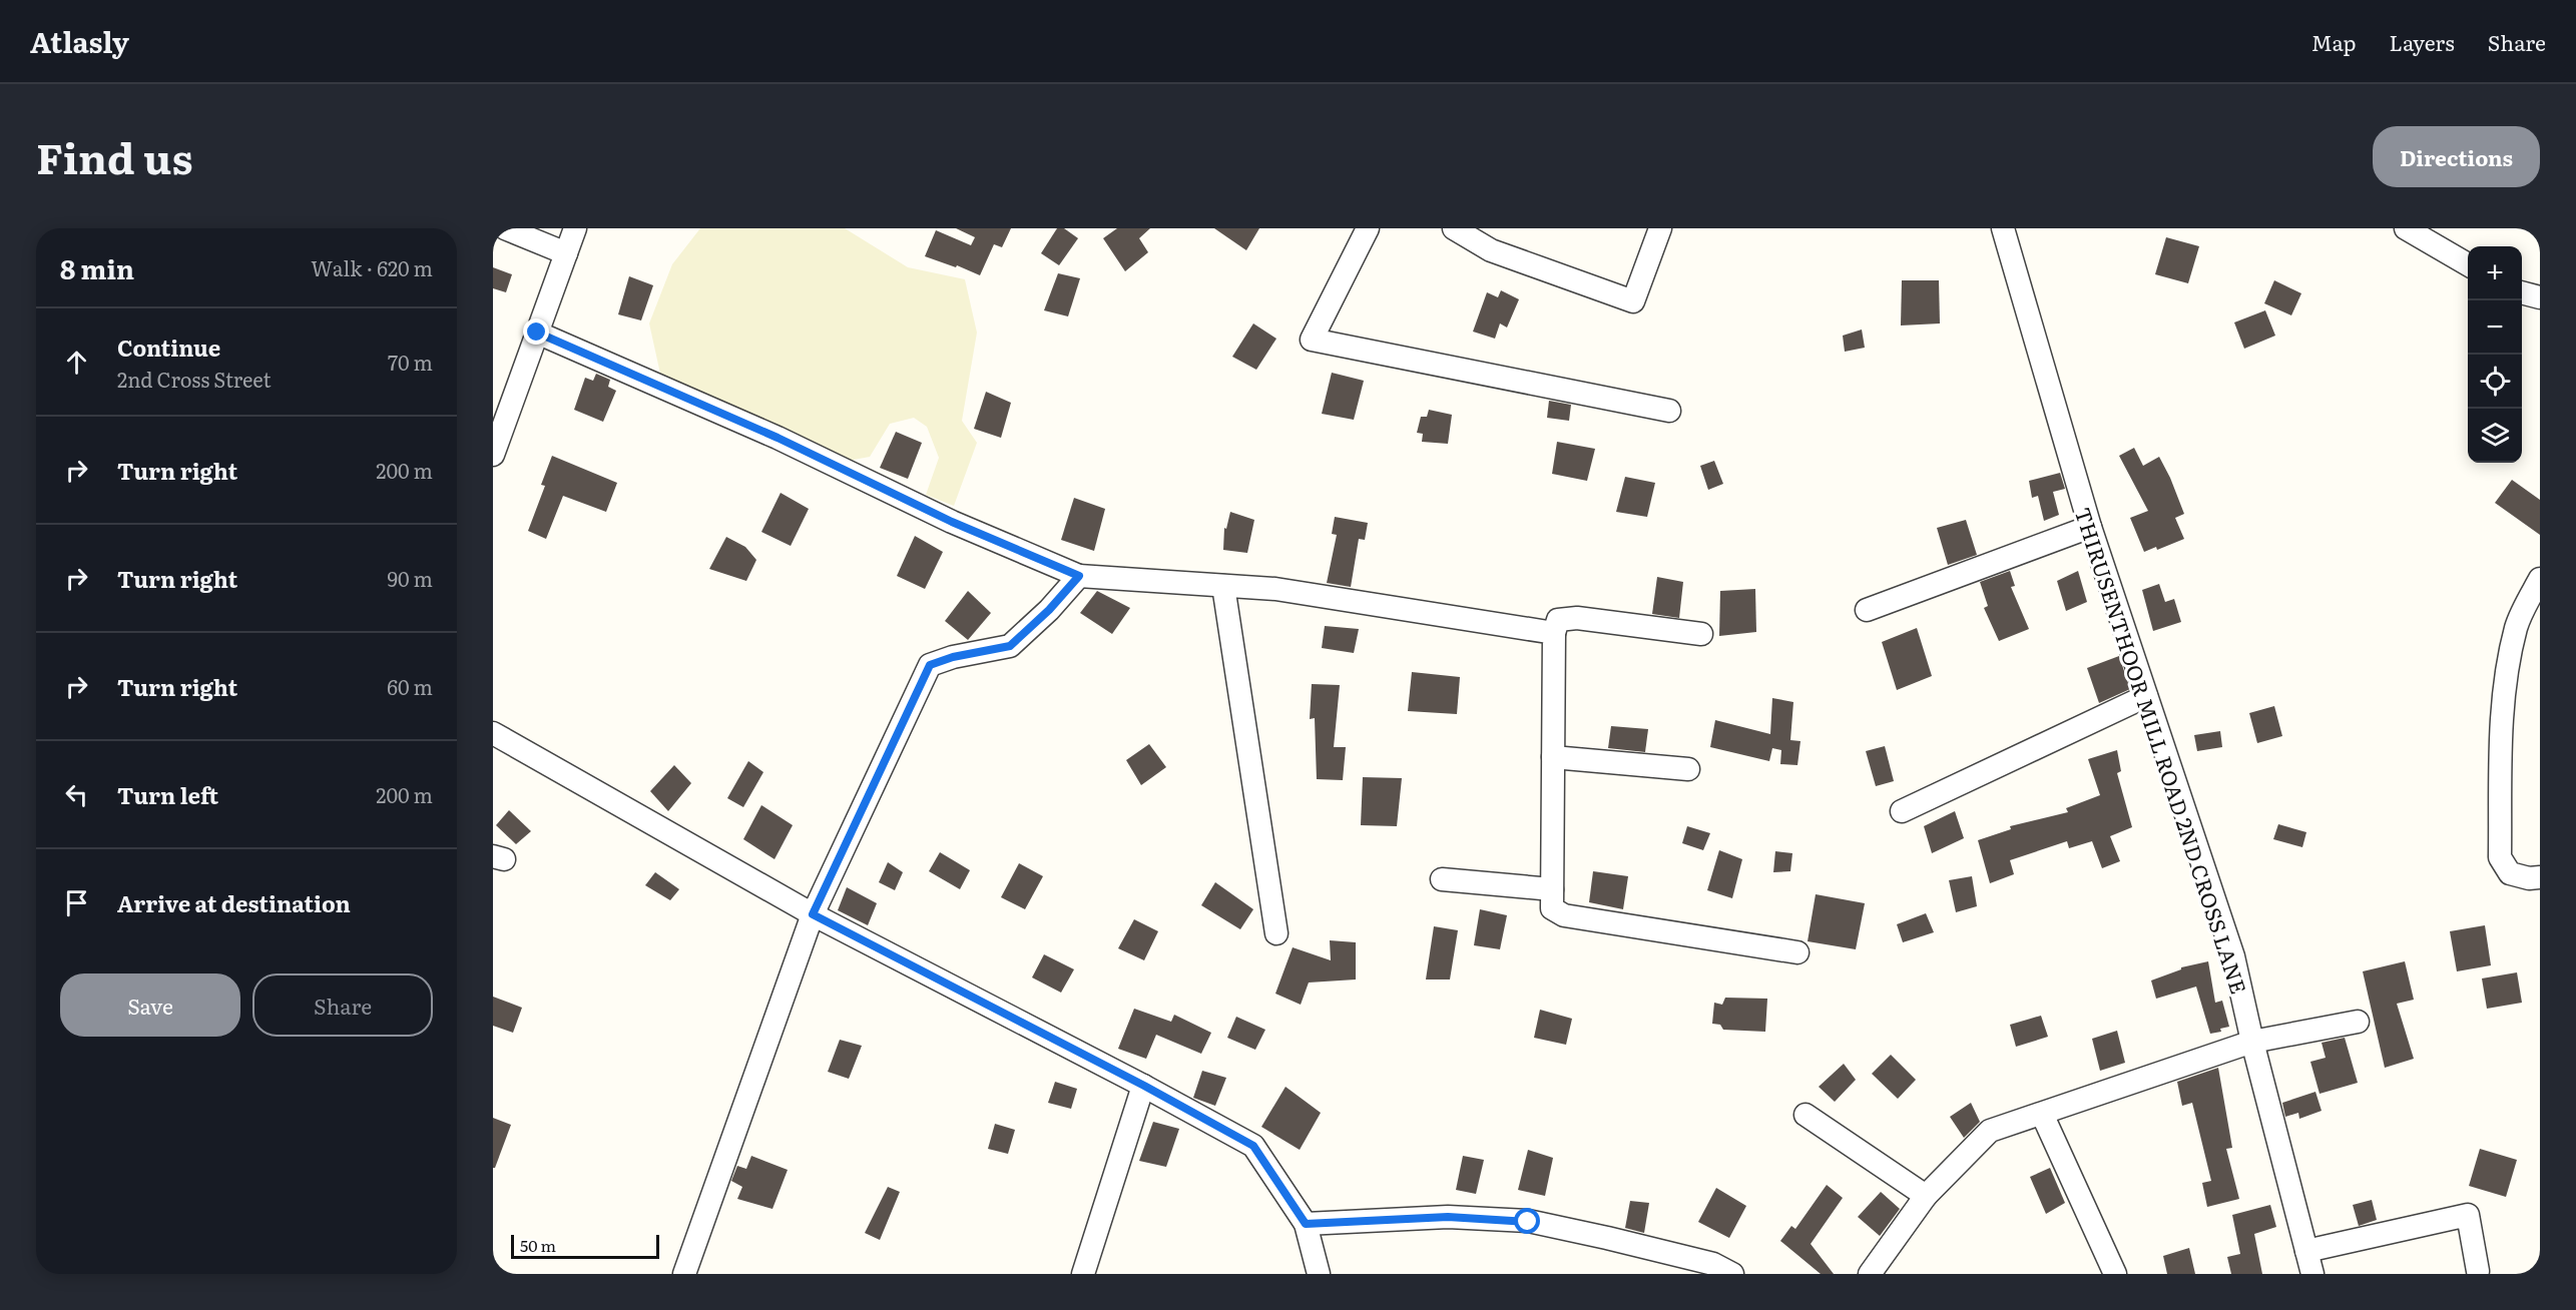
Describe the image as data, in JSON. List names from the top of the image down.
{
  "streets": {
    "street": ["THIRUSENTHOOR MILL ROAD 2ND CROSS LANE"]
  },
  "scale_bar": "50 m",
  "page": {
    "header": "Atlasly",
    "nav": ["Map", "Layers", "Share"],
    "title": "Find us",
    "buttons": [
      "Directions",
      ["Save", "Share"]
    ],
    "heading": ["8 min", "Walk · 620 m"],
    "map_buttons": ["+", "−"],
    "list": [
      ["Continue", "2nd Cross Street", "70 m"],
      ["Turn right", "200 m"],
      ["Turn right", "90 m"],
      ["Turn right", "60 m"],
      ["Turn left", "200 m"],
      "Arrive at destination"
    ],
    "scale": "50 m"
  }
}
